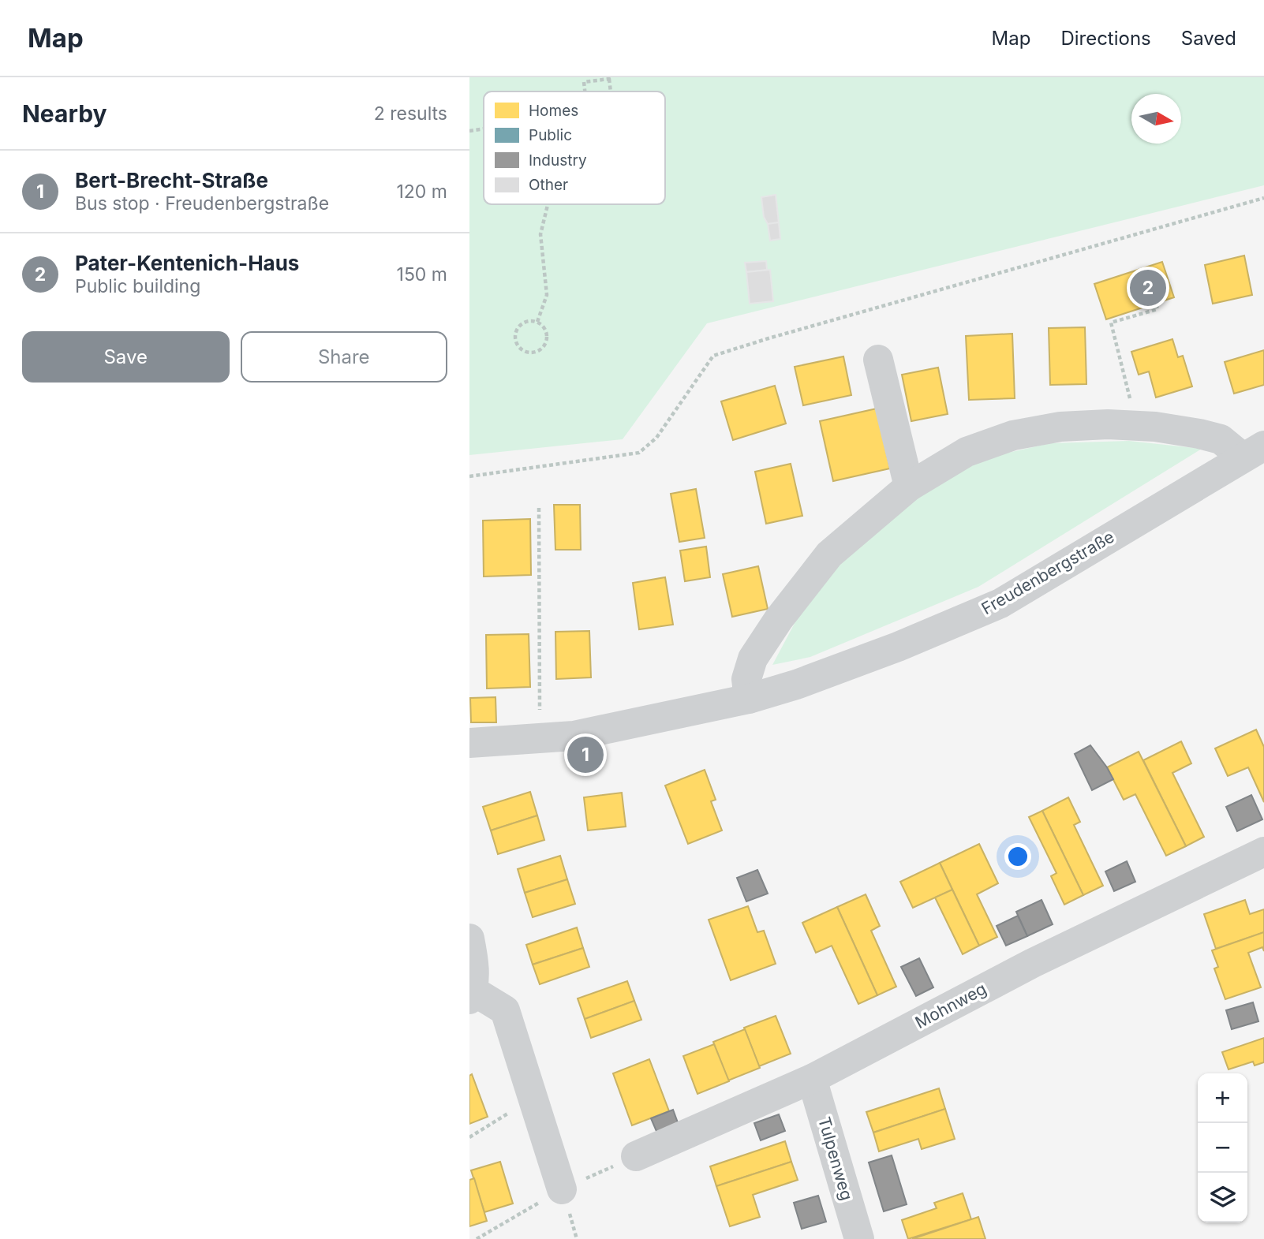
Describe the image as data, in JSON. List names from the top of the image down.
{
  "streets": {
    "street": ["Freudenbergstraße", "Mohnweg", "Tulpenweg"]
  },
  "crossings": [
    ["Mohnweg", "Tulpenweg"]
  ],
  "legend": [
    "Homes",
    "Public",
    "Industry",
    "Other"
  ],
  "north": "right",
  "page": {
    "header": "Map",
    "nav": ["Map", "Directions", "Saved"],
    "heading": ["Nearby", "2 results"],
    "list": [
      {
        "mark": "1",
        "name": "Bert-Brecht-Straße",
        "note": "Bus stop · Freudenbergstraße",
        "value": "120 m"
      },
      {
        "mark": "2",
        "name": "Pater-Kentenich-Haus",
        "note": "Public building",
        "value": "150 m"
      }
    ],
    "pins": ["2", "1"],
    "buttons": ["Save", "Share"],
    "map_buttons": ["+", "−"]
  }
}
